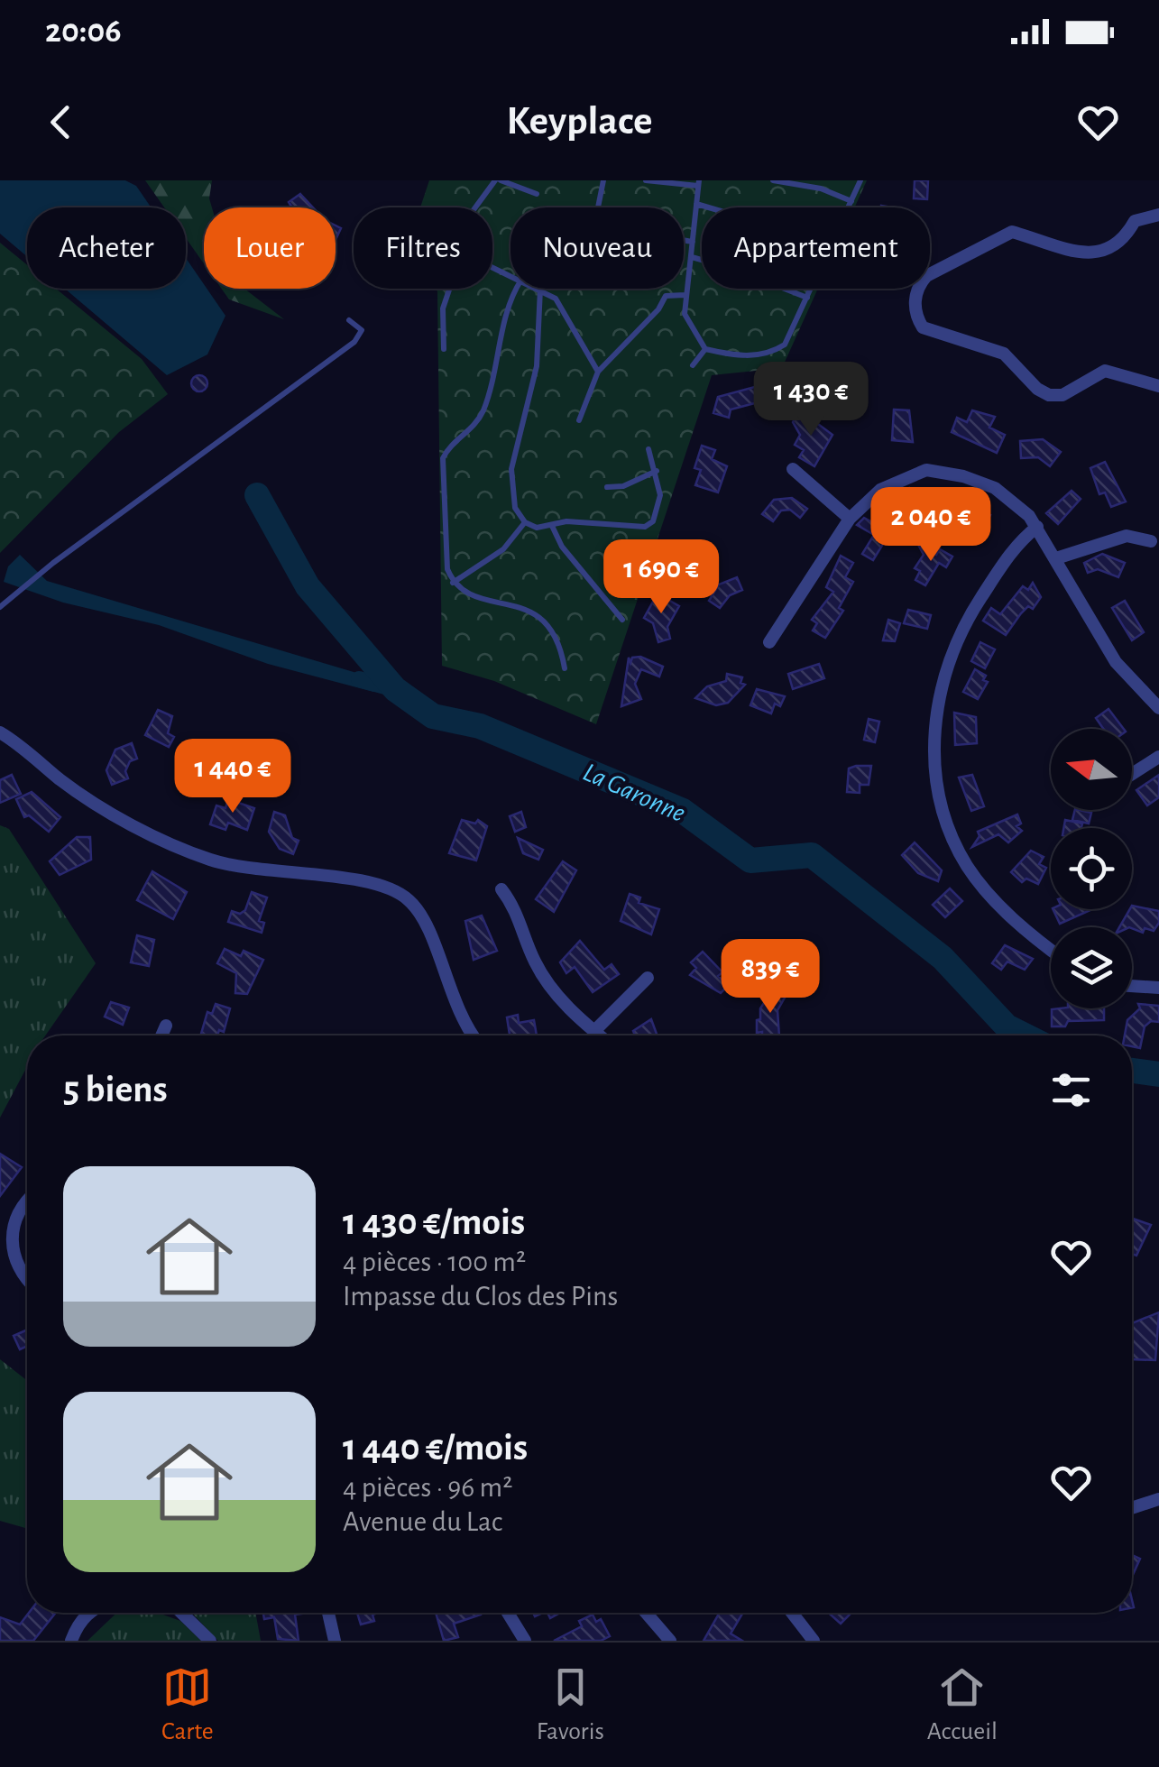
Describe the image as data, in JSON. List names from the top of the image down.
{
  "water": ["La Garonne"],
  "north": "left",
  "page": {
    "status": "20:06",
    "header": "Keyplace",
    "chip": [
      "Acheter",
      "Louer",
      "Filtres",
      "Nouveau",
      "Appartement"
    ],
    "price": [
      "1 430 €",
      "2 040 €",
      "1 690 €",
      "1 440 €",
      "839 €"
    ],
    "heading": "5 biens",
    "list": [
      {
        "name": "1 430 €/mois",
        "note": "4 pièces · 100 m² · Impasse du Clos des Pins"
      },
      {
        "name": "1 440 €/mois",
        "note": "4 pièces · 96 m² · Avenue du Lac"
      }
    ],
    "tabs": ["Carte", "Favoris", "Accueil"]
  }
}
